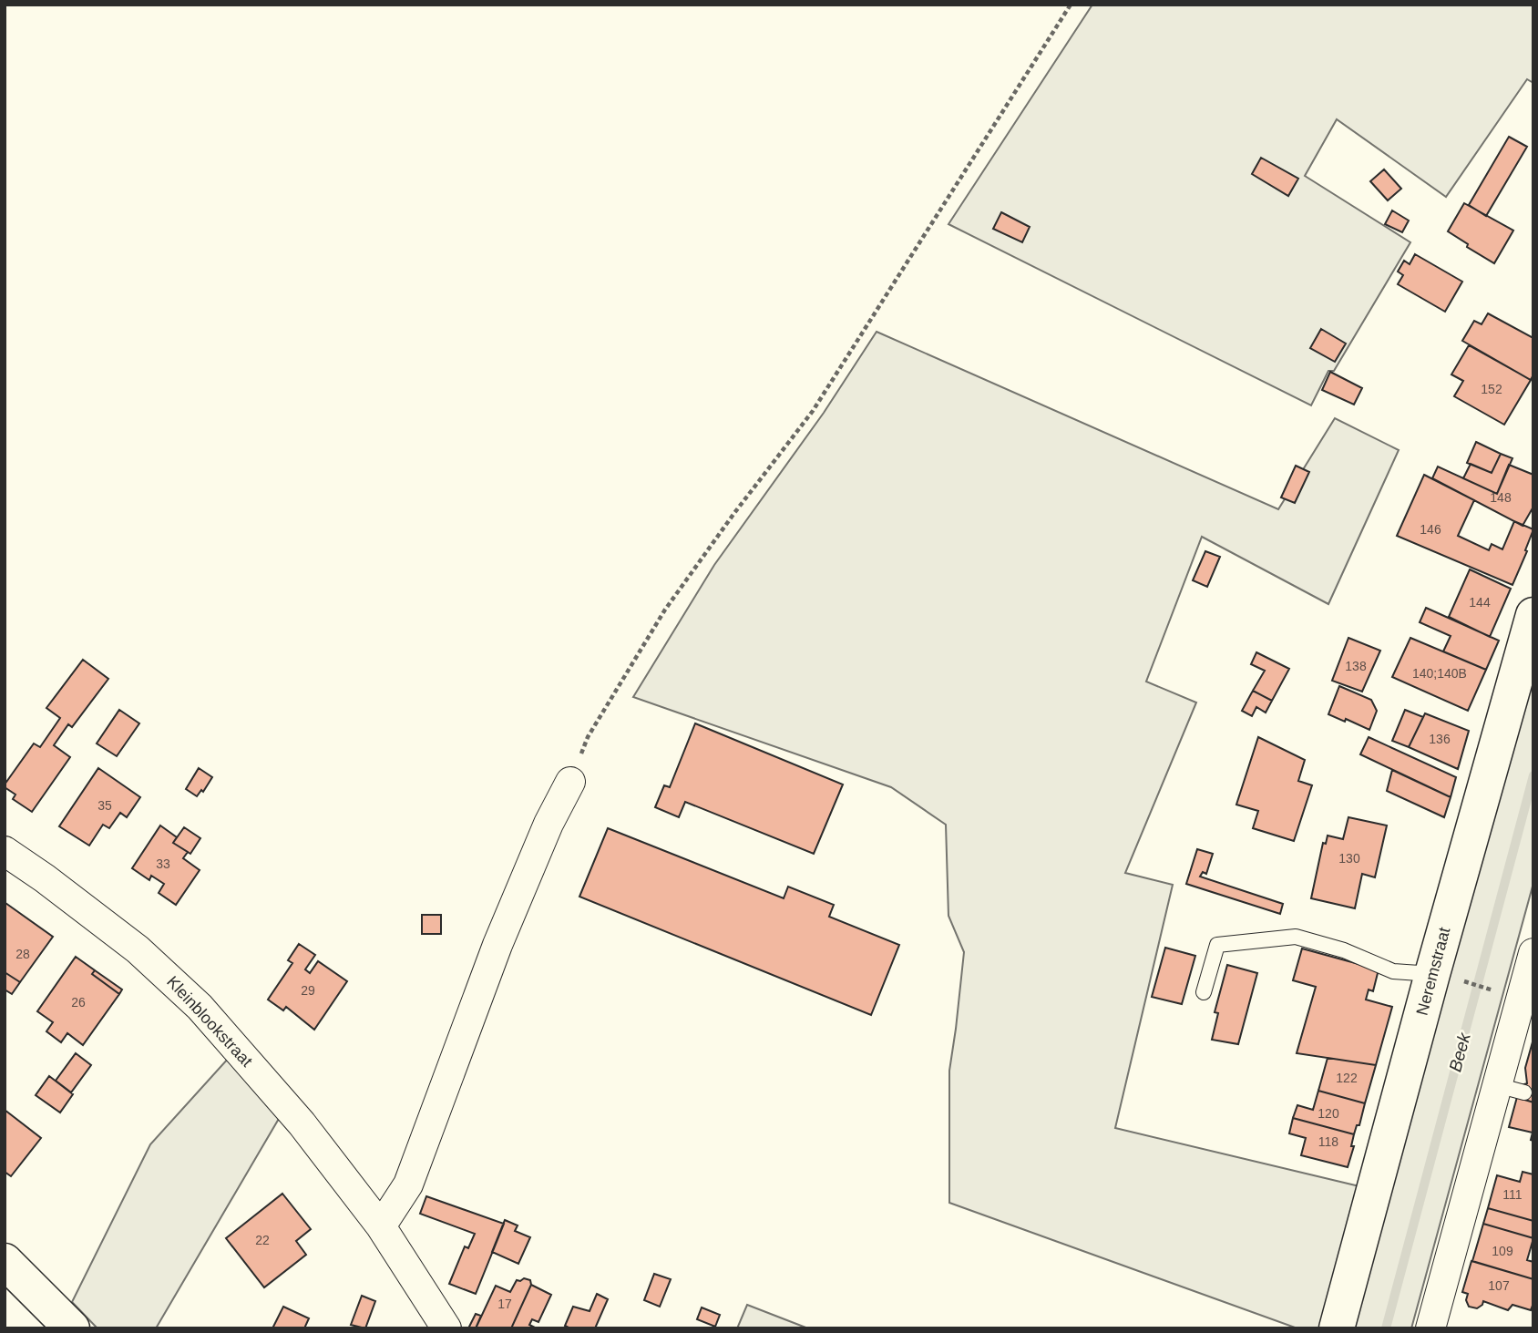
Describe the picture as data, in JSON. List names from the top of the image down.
{
  "streets": {
    "street": ["Neremstraat", "Kleinblookstraat"]
  },
  "water": ["Beek"],
  "house_numbers": [
    "152",
    "148",
    "146",
    "144",
    "138",
    "140;140B",
    "136",
    "35",
    "130",
    "33",
    "28",
    "29",
    "26",
    "122",
    "120",
    "118",
    "111",
    "22",
    "109",
    "107",
    "17"
  ]
}
